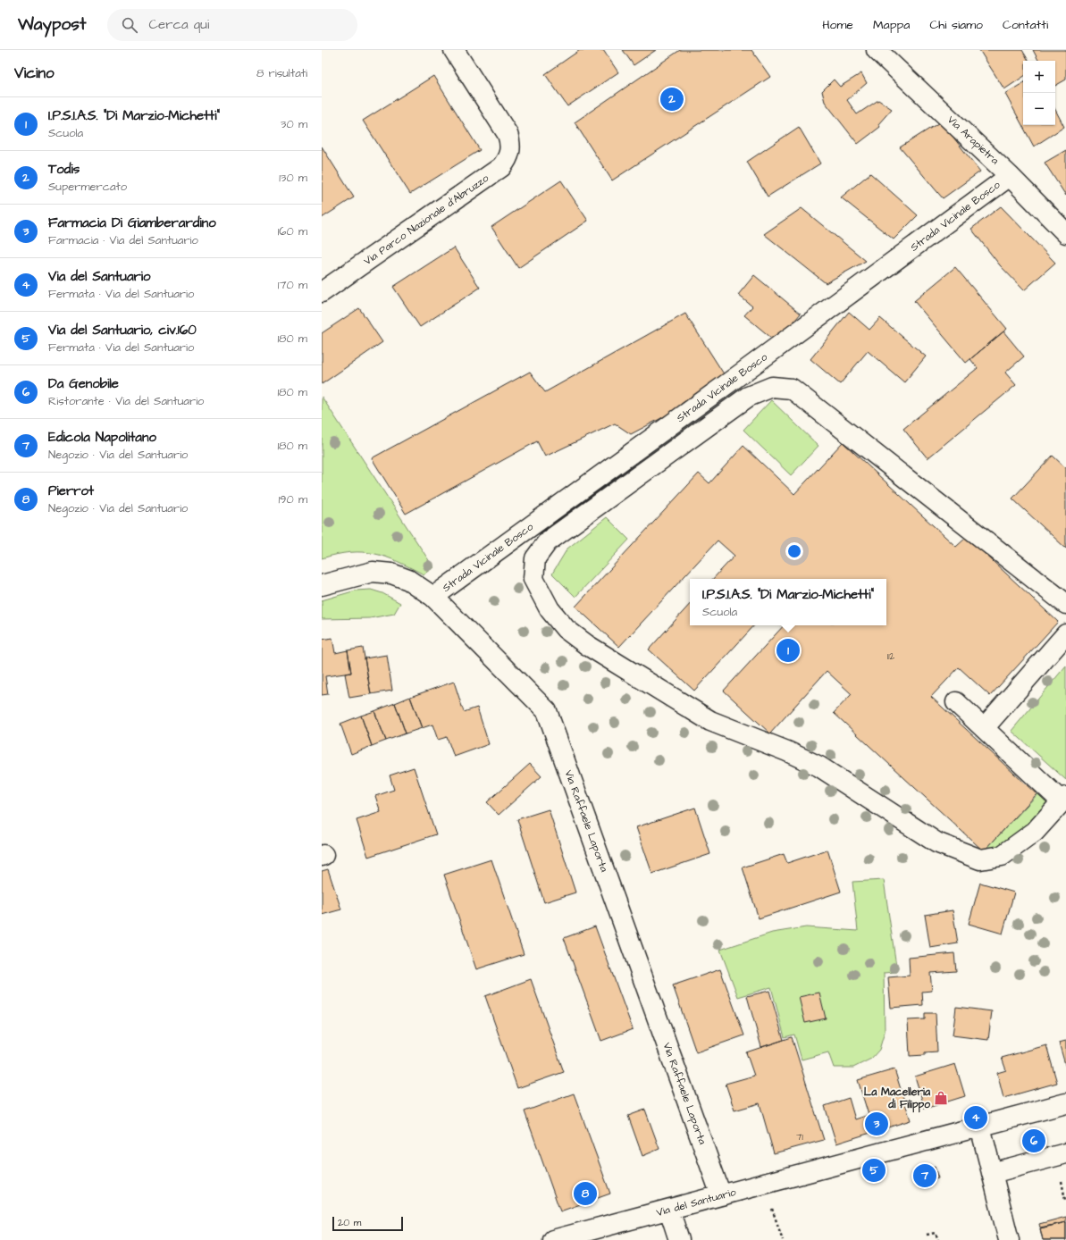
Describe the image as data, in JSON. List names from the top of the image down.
{
  "streets": {
    "street": [
      "Via Arapietra",
      "Strada Vicinale Bosco",
      "Via Parco Nazionale d'Abruzzo",
      "Via Raffaele Laporta",
      "Via del Santuario"
    ]
  },
  "crossings": [
    ["Via Arapietra", "Strada Vicinale Bosco"],
    ["Strada Vicinale Bosco", "Via Raffaele Laporta"],
    ["Via Raffaele Laporta", "Via del Santuario"]
  ],
  "places": {
    "shop": ["La Macelleria di Filippo"]
  },
  "house_numbers": ["112", "71"],
  "scale_bar": "20 m",
  "page": {
    "header": "Waypost",
    "search": "Cerca qui",
    "nav": [
      "Home",
      "Mappa",
      "Chi siamo",
      "Contatti"
    ],
    "heading": ["Vicino", "8 risultati"],
    "map_buttons": ["+", "−"],
    "pins": [
      "2",
      "1",
      "4",
      "3",
      "6",
      "5",
      "7",
      "8"
    ],
    "list": [
      {
        "mark": "1",
        "name": "I.P.S.I.A.S. \"Di Marzio-Michetti\"",
        "note": "Scuola",
        "value": "30 m"
      },
      {
        "mark": "2",
        "name": "Todis",
        "note": "Supermercato",
        "value": "130 m"
      },
      {
        "mark": "3",
        "name": "Farmacia Di Giamberardino",
        "note": "Farmacia · Via del Santuario",
        "value": "160 m"
      },
      {
        "mark": "4",
        "name": "Via del Santuario",
        "note": "Fermata · Via del Santuario",
        "value": "170 m"
      },
      {
        "mark": "5",
        "name": "Via del Santuario, civ.160",
        "note": "Fermata · Via del Santuario",
        "value": "180 m"
      },
      {
        "mark": "6",
        "name": "Da Genobile",
        "note": "Ristorante · Via del Santuario",
        "value": "180 m"
      },
      {
        "mark": "7",
        "name": "Edicola Napolitano",
        "note": "Negozio · Via del Santuario",
        "value": "180 m"
      },
      {
        "mark": "8",
        "name": "Pierrot",
        "note": "Negozio · Via del Santuario",
        "value": "190 m"
      }
    ],
    "popup": ["I.P.S.I.A.S. \"Di Marzio-Michetti\"", "Scuola"],
    "scale": "20 m"
  }
}
